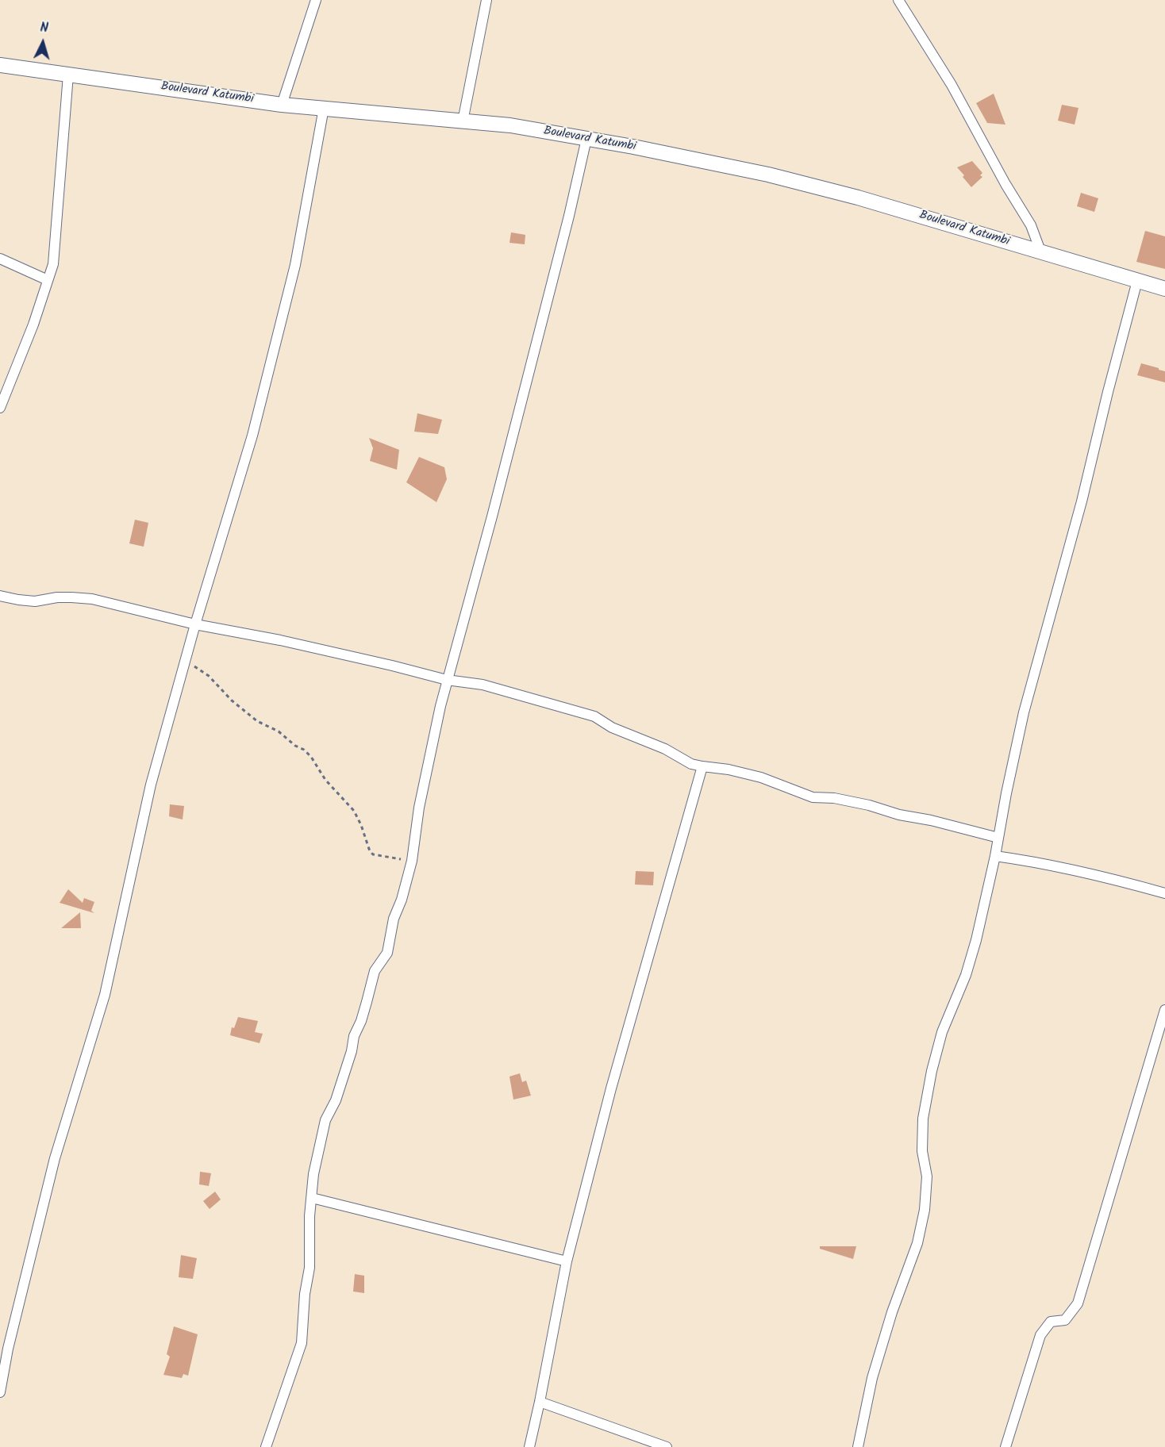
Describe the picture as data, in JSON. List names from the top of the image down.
{
  "streets": {
    "street": ["Boulevard Katumbi"]
  },
  "north": "top"
}
